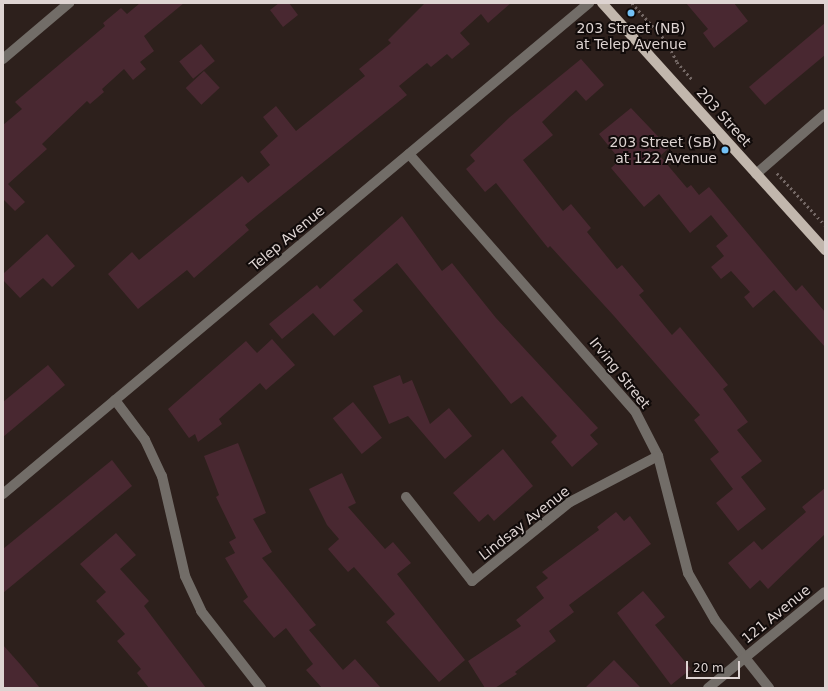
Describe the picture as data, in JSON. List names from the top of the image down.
{
  "streets": {
    "main road": ["203 Street"],
    "street": [
      "Telep Avenue",
      "Irving Street",
      "Lindsay Avenue",
      "121 Avenue"
    ]
  },
  "crossings": [
    ["Telep Avenue", "Irving Street"],
    ["Irving Street", "Lindsay Avenue"],
    ["Irving Street", "121 Avenue"]
  ],
  "places": ["203 Street (NB) at Telep Avenue", "203 Street (SB) at 122 Avenue"],
  "scale_bar": "20 m"
}
